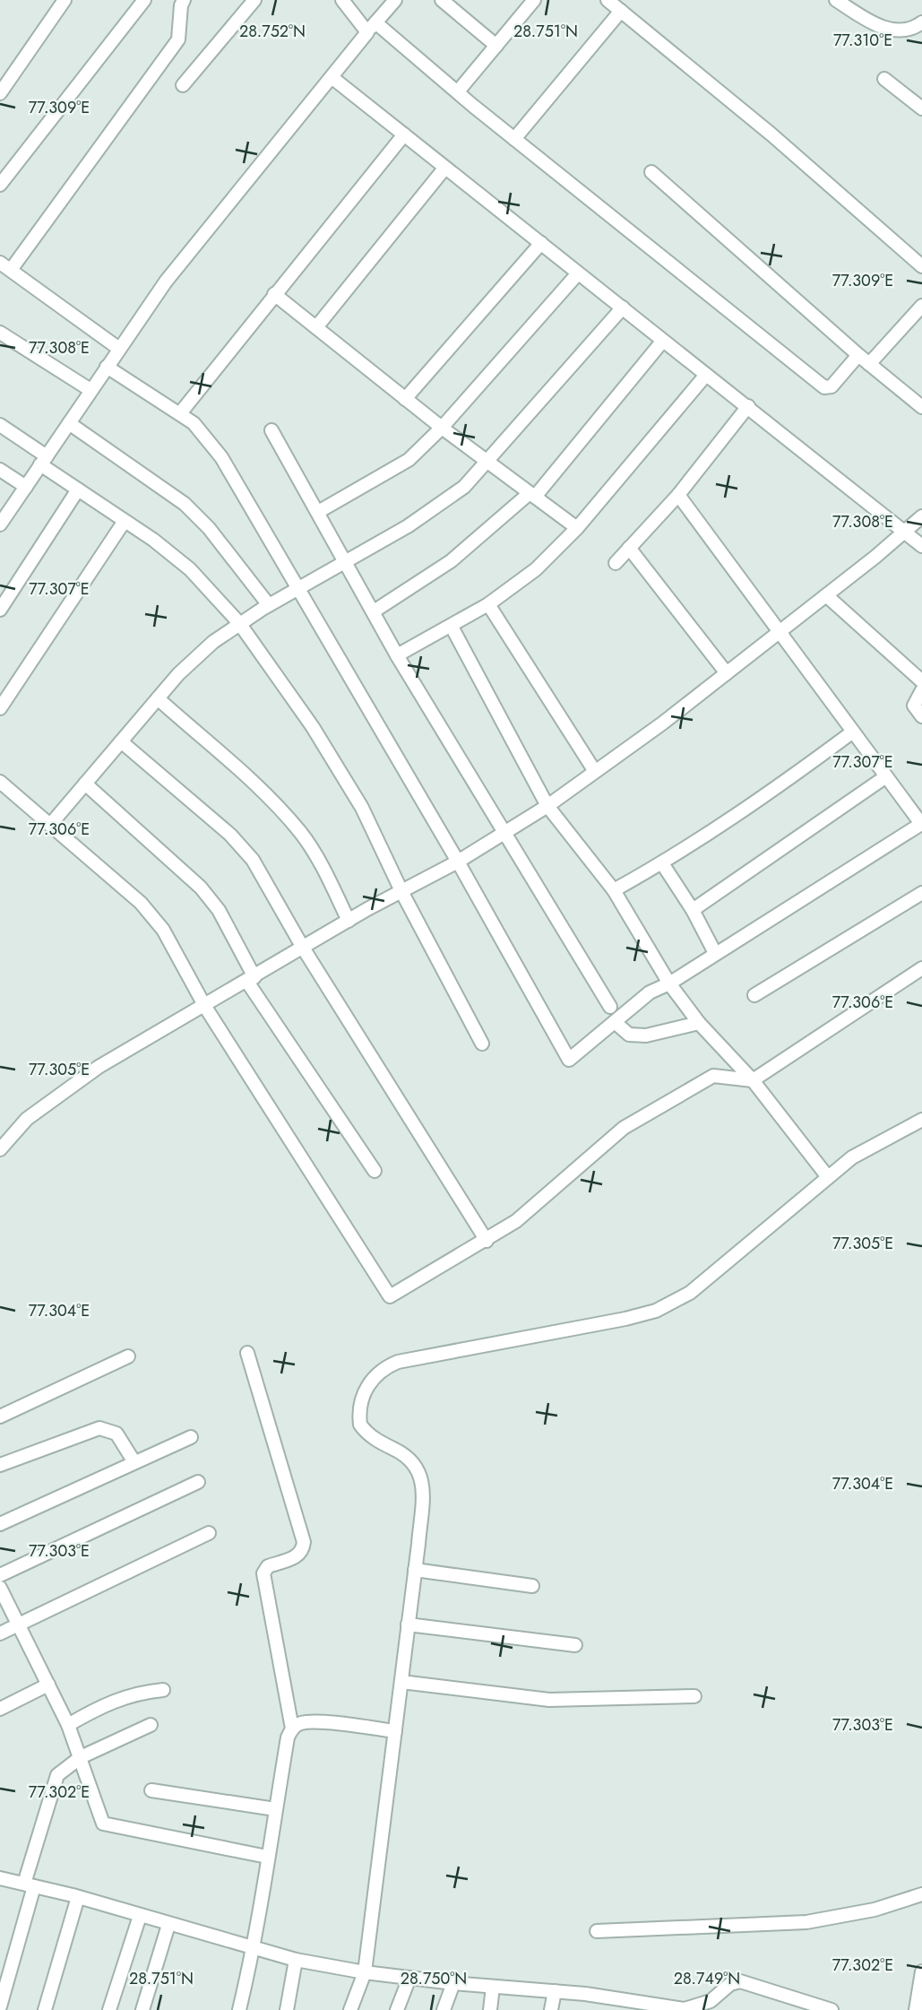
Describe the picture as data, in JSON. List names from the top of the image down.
{
  "coordinates": [
    "28.752°N",
    "28.751°N",
    "77.310°E",
    "77.309°E",
    "77.308°E",
    "77.307°E",
    "77.306°E",
    "77.305°E",
    "77.304°E",
    "77.303°E",
    "77.302°E",
    "28.750°N",
    "28.749°N"
  ]
}
